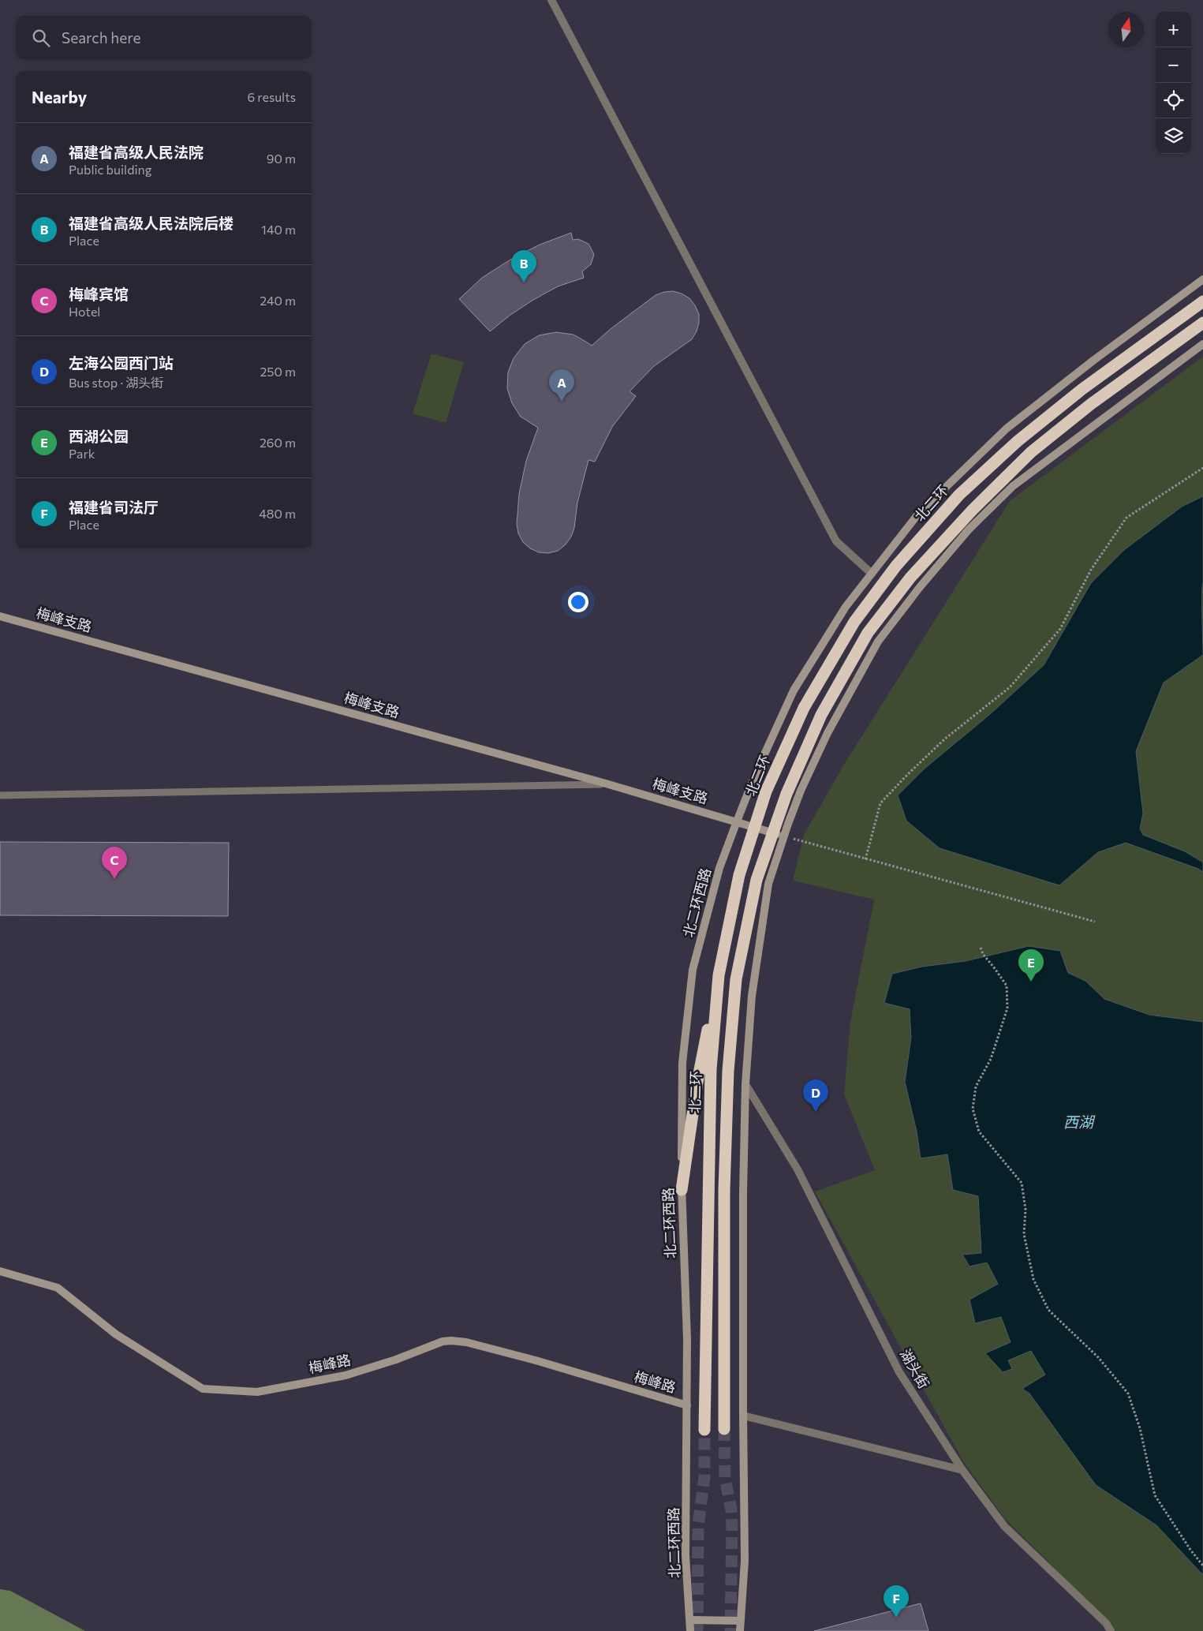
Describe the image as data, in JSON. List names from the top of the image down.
{
  "streets": {
    "highway": ["北二环"],
    "main road": ["梅峰支路", "北二环西路", "梅峰路"],
    "street": ["湖头街"]
  },
  "crossings": [
    ["梅峰支路", "北二环西路"],
    ["北二环西路", "梅峰路"]
  ],
  "water": ["西湖"],
  "north": "top",
  "page": {
    "map_buttons": ["+", "−"],
    "search": "Search here",
    "heading": ["Nearby", "6 results"],
    "list": [
      {
        "mark": "A",
        "name": "福建省高级人民法院",
        "note": "Public building",
        "value": "90 m"
      },
      {
        "mark": "B",
        "name": "福建省高级人民法院后楼",
        "note": "Place",
        "value": "140 m"
      },
      {
        "mark": "C",
        "name": "梅峰宾馆",
        "note": "Hotel",
        "value": "240 m"
      },
      {
        "mark": "D",
        "name": "左海公园西门站",
        "note": "Bus stop · 湖头街",
        "value": "250 m"
      },
      {
        "mark": "E",
        "name": "西湖公园",
        "note": "Park",
        "value": "260 m"
      },
      {
        "mark": "F",
        "name": "福建省司法厅",
        "note": "Place",
        "value": "480 m"
      }
    ],
    "pins": [
      "B",
      "A",
      "C",
      "E",
      "D",
      "F"
    ]
  }
}
